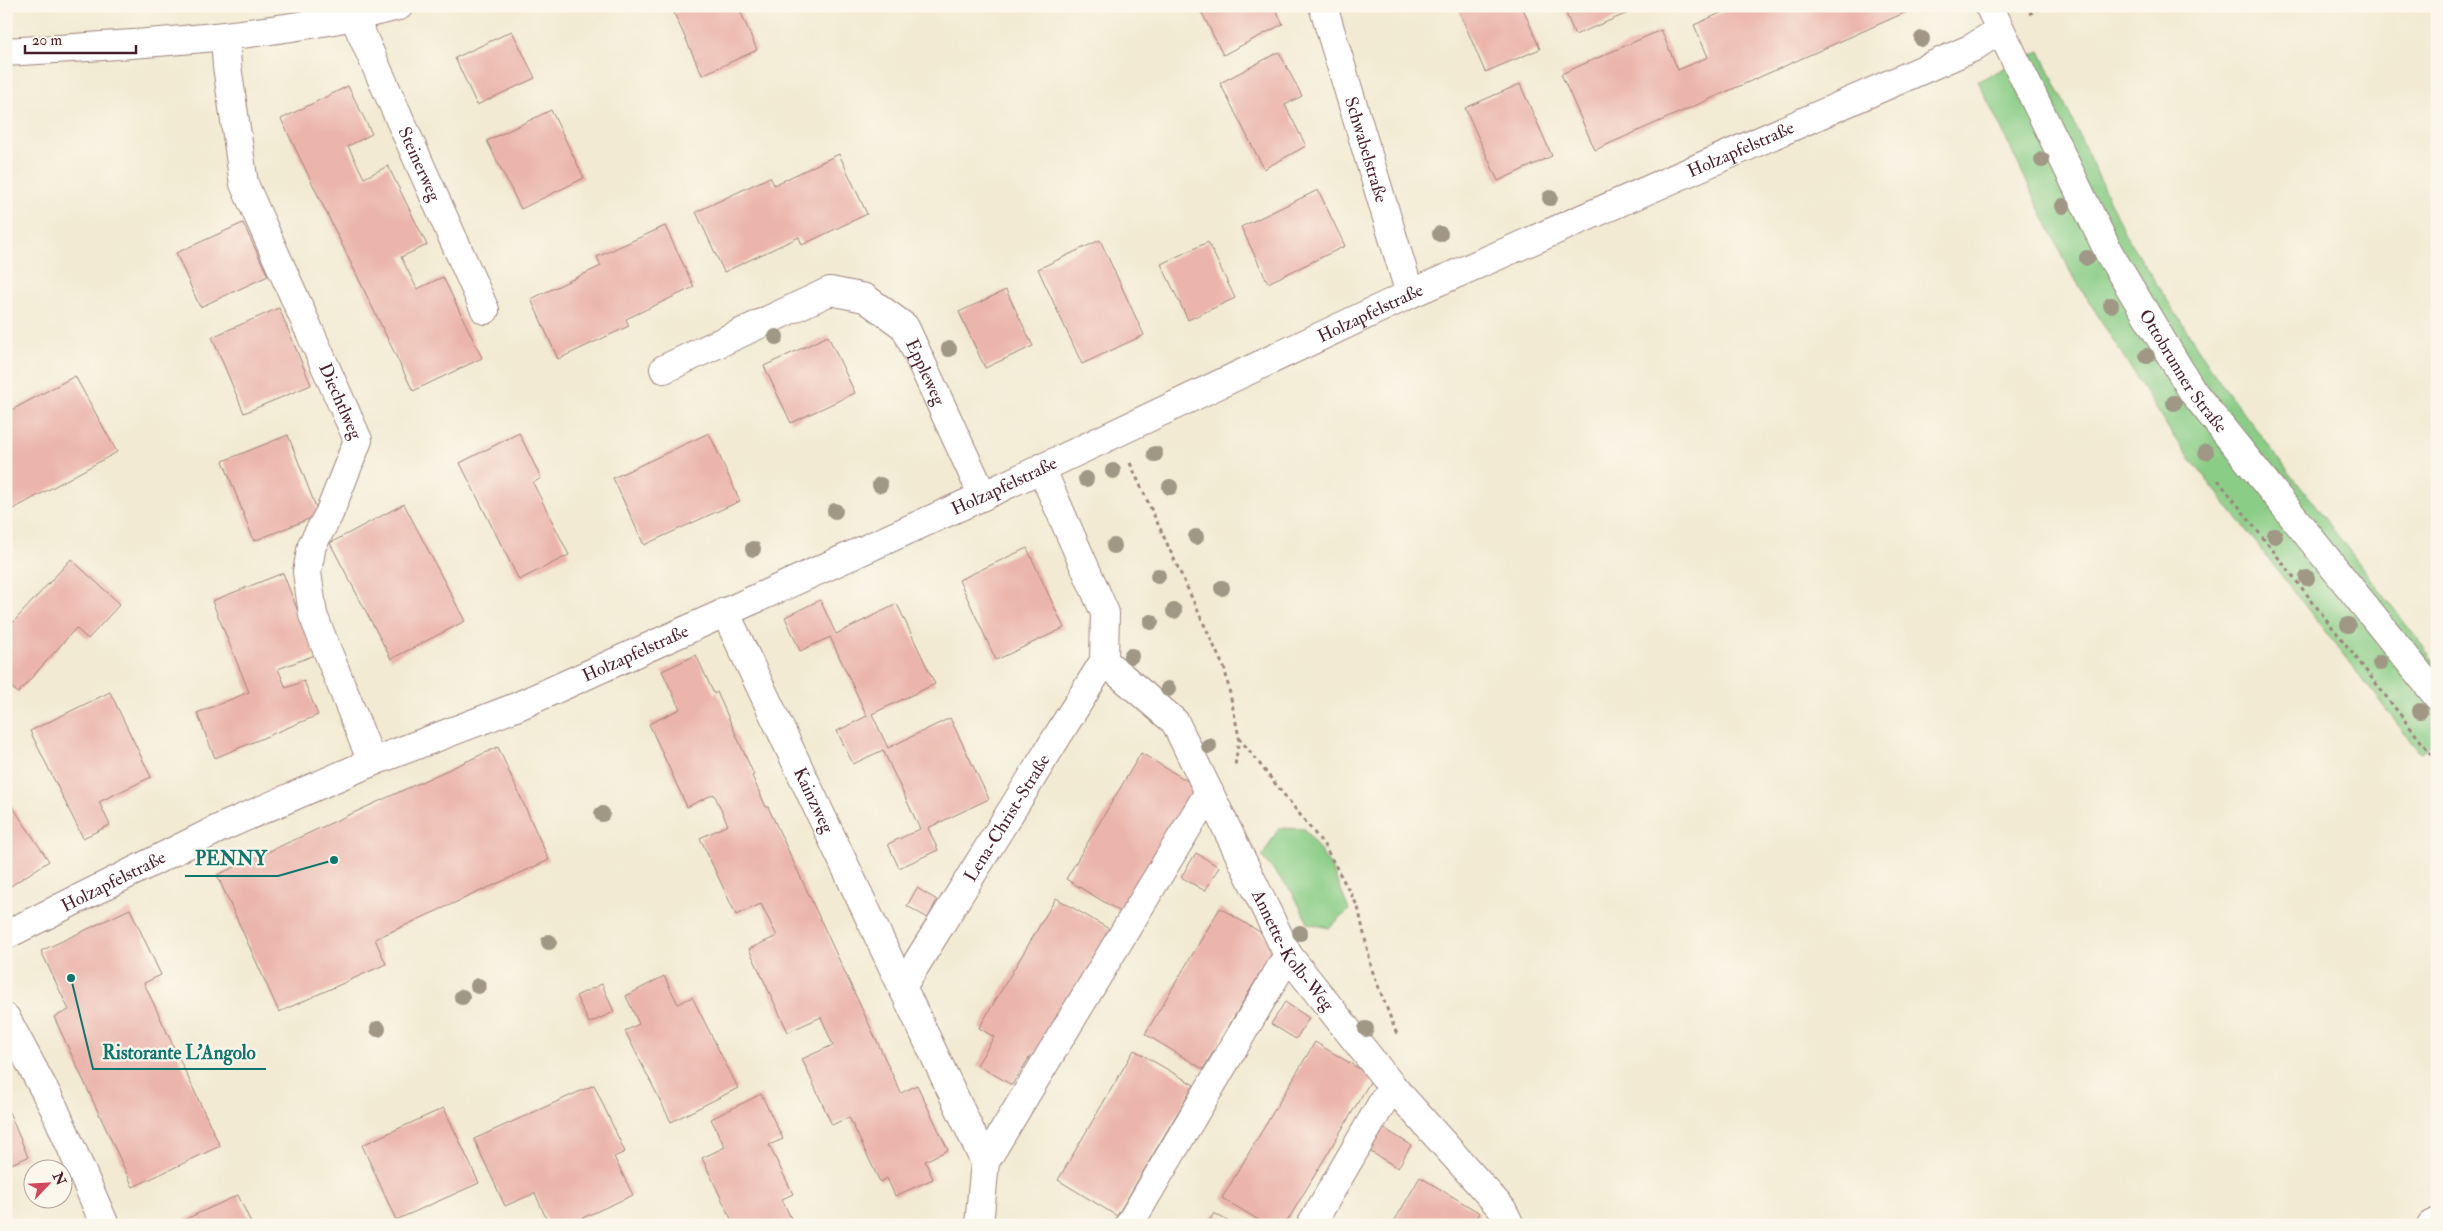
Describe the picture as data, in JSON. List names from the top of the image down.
{
  "streets": {
    "street": [
      "Holzapfelstraße",
      "Schwabelstraße",
      "Steinerweg",
      "Ottobrunner Straße",
      "Eppleweg",
      "Diechtlweg",
      "Kainzweg",
      "Lena-Christ-Straße",
      "Annette-Kolb-Weg"
    ]
  },
  "crossings": [
    ["Holzapfelstraße", "Schwabelstraße"],
    ["Holzapfelstraße", "Ottobrunner Straße"],
    ["Holzapfelstraße", "Eppleweg"],
    ["Holzapfelstraße", "Diechtlweg"],
    ["Holzapfelstraße", "Kainzweg"],
    ["Kainzweg", "Lena-Christ-Straße"],
    ["Lena-Christ-Straße", "Annette-Kolb-Weg"]
  ],
  "places": ["PENNY", "Ristorante L'Angolo"],
  "scale_bar": "20 m",
  "north": "top right"
}
